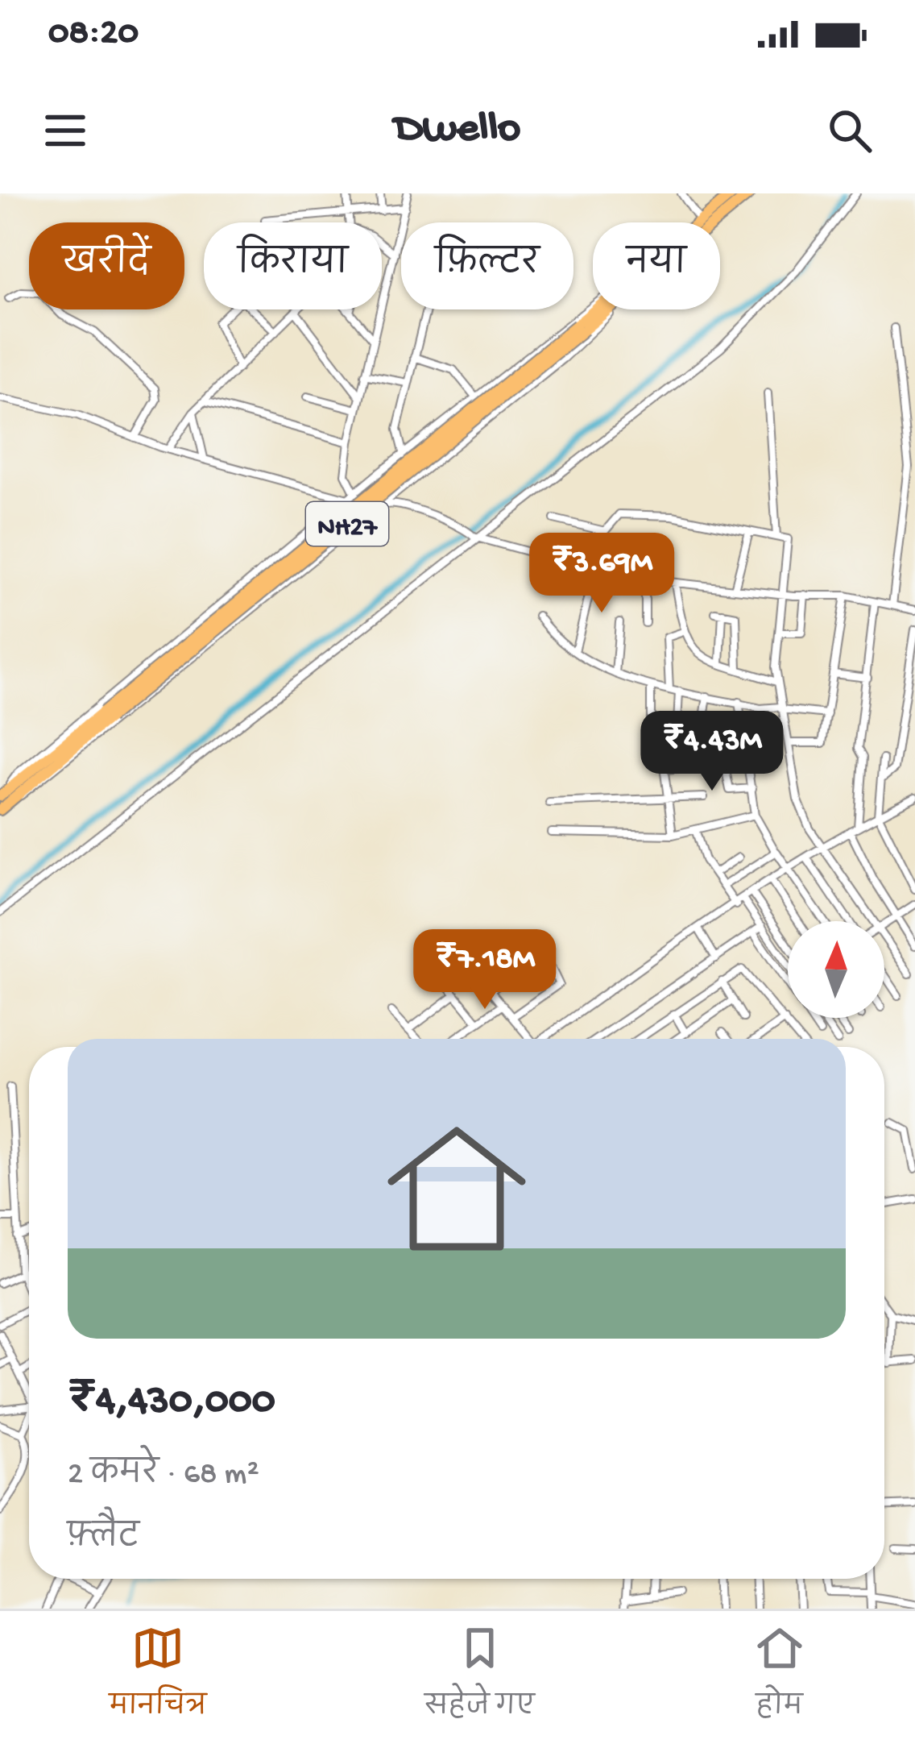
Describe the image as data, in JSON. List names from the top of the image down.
{
  "streets": {
    "highway": ["NH27"]
  },
  "north": "top",
  "page": {
    "status": "08:20",
    "header": "Dwello",
    "chip": [
      "खरीदें",
      "किराया",
      "फ़िल्टर",
      "नया"
    ],
    "price": ["₹3.69M", "₹4.43M", "₹7.18M"],
    "list": [
      {
        "name": "₹4,430,000",
        "note": "2 कमरे · 68 m² · फ़्लैट"
      }
    ],
    "tabs": ["मानचित्र", "सहेजे गए", "होम"]
  }
}
